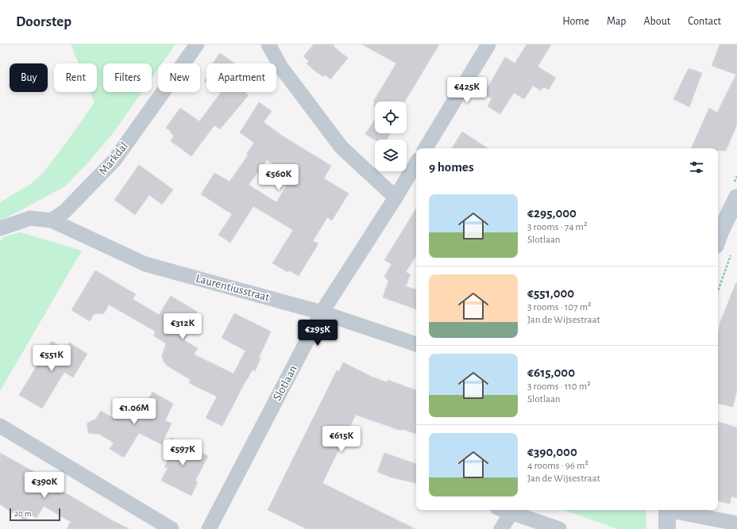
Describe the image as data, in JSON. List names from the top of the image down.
{
  "streets": {
    "street": ["Markdal", "Laurentiusstraat", "Slotlaan"]
  },
  "crossings": [
    ["Markdal", "Laurentiusstraat"],
    ["Laurentiusstraat", "Slotlaan"]
  ],
  "scale_bar": "20 m",
  "page": {
    "header": "Doorstep",
    "nav": [
      "Home",
      "Map",
      "About",
      "Contact"
    ],
    "chip": [
      "Buy",
      "Rent",
      "Filters",
      "New",
      "Apartment"
    ],
    "price": [
      "€425K",
      "€560K",
      "€312K",
      "€295K",
      "€551K",
      "€1.06M",
      "€615K",
      "€597K",
      "€390K"
    ],
    "heading": "9 homes",
    "list": [
      {
        "name": "€295,000",
        "note": "3 rooms · 74 m² · Slotlaan"
      },
      {
        "name": "€551,000",
        "note": "3 rooms · 107 m² · Jan de Wijsestraat"
      },
      {
        "name": "€615,000",
        "note": "3 rooms · 110 m² · Slotlaan"
      },
      {
        "name": "€390,000",
        "note": "4 rooms · 96 m² · Jan de Wijsestraat"
      }
    ],
    "scale": "20 m"
  }
}
